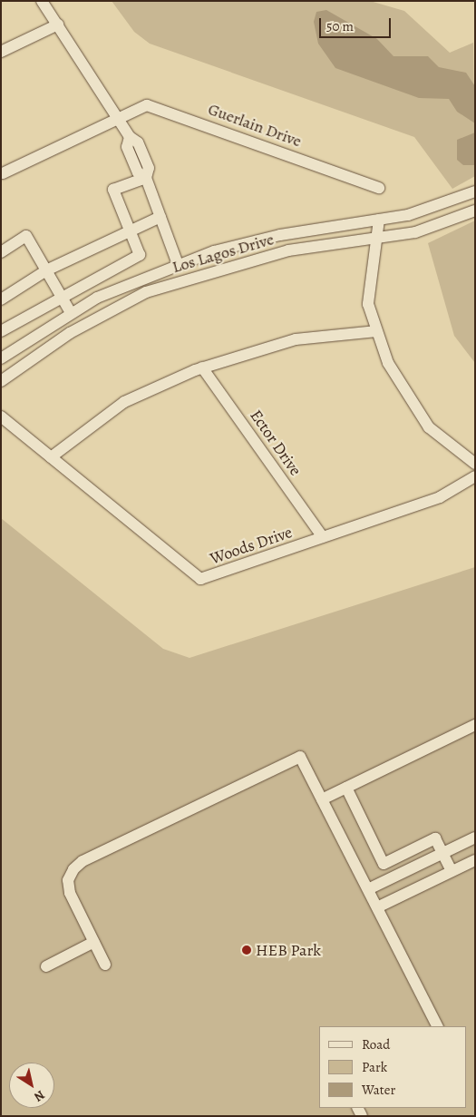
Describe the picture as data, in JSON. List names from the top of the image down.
{
  "streets": {
    "street": [
      "Guerlain Drive",
      "Los Lagos Drive",
      "Ector Drive",
      "Woods Drive"
    ]
  },
  "crossings": [
    ["Ector Drive", "Woods Drive"]
  ],
  "places": ["HEB Park"],
  "legend": ["Road", "Park", "Water"],
  "scale_bar": "50 m",
  "north": "bottom right"
}
